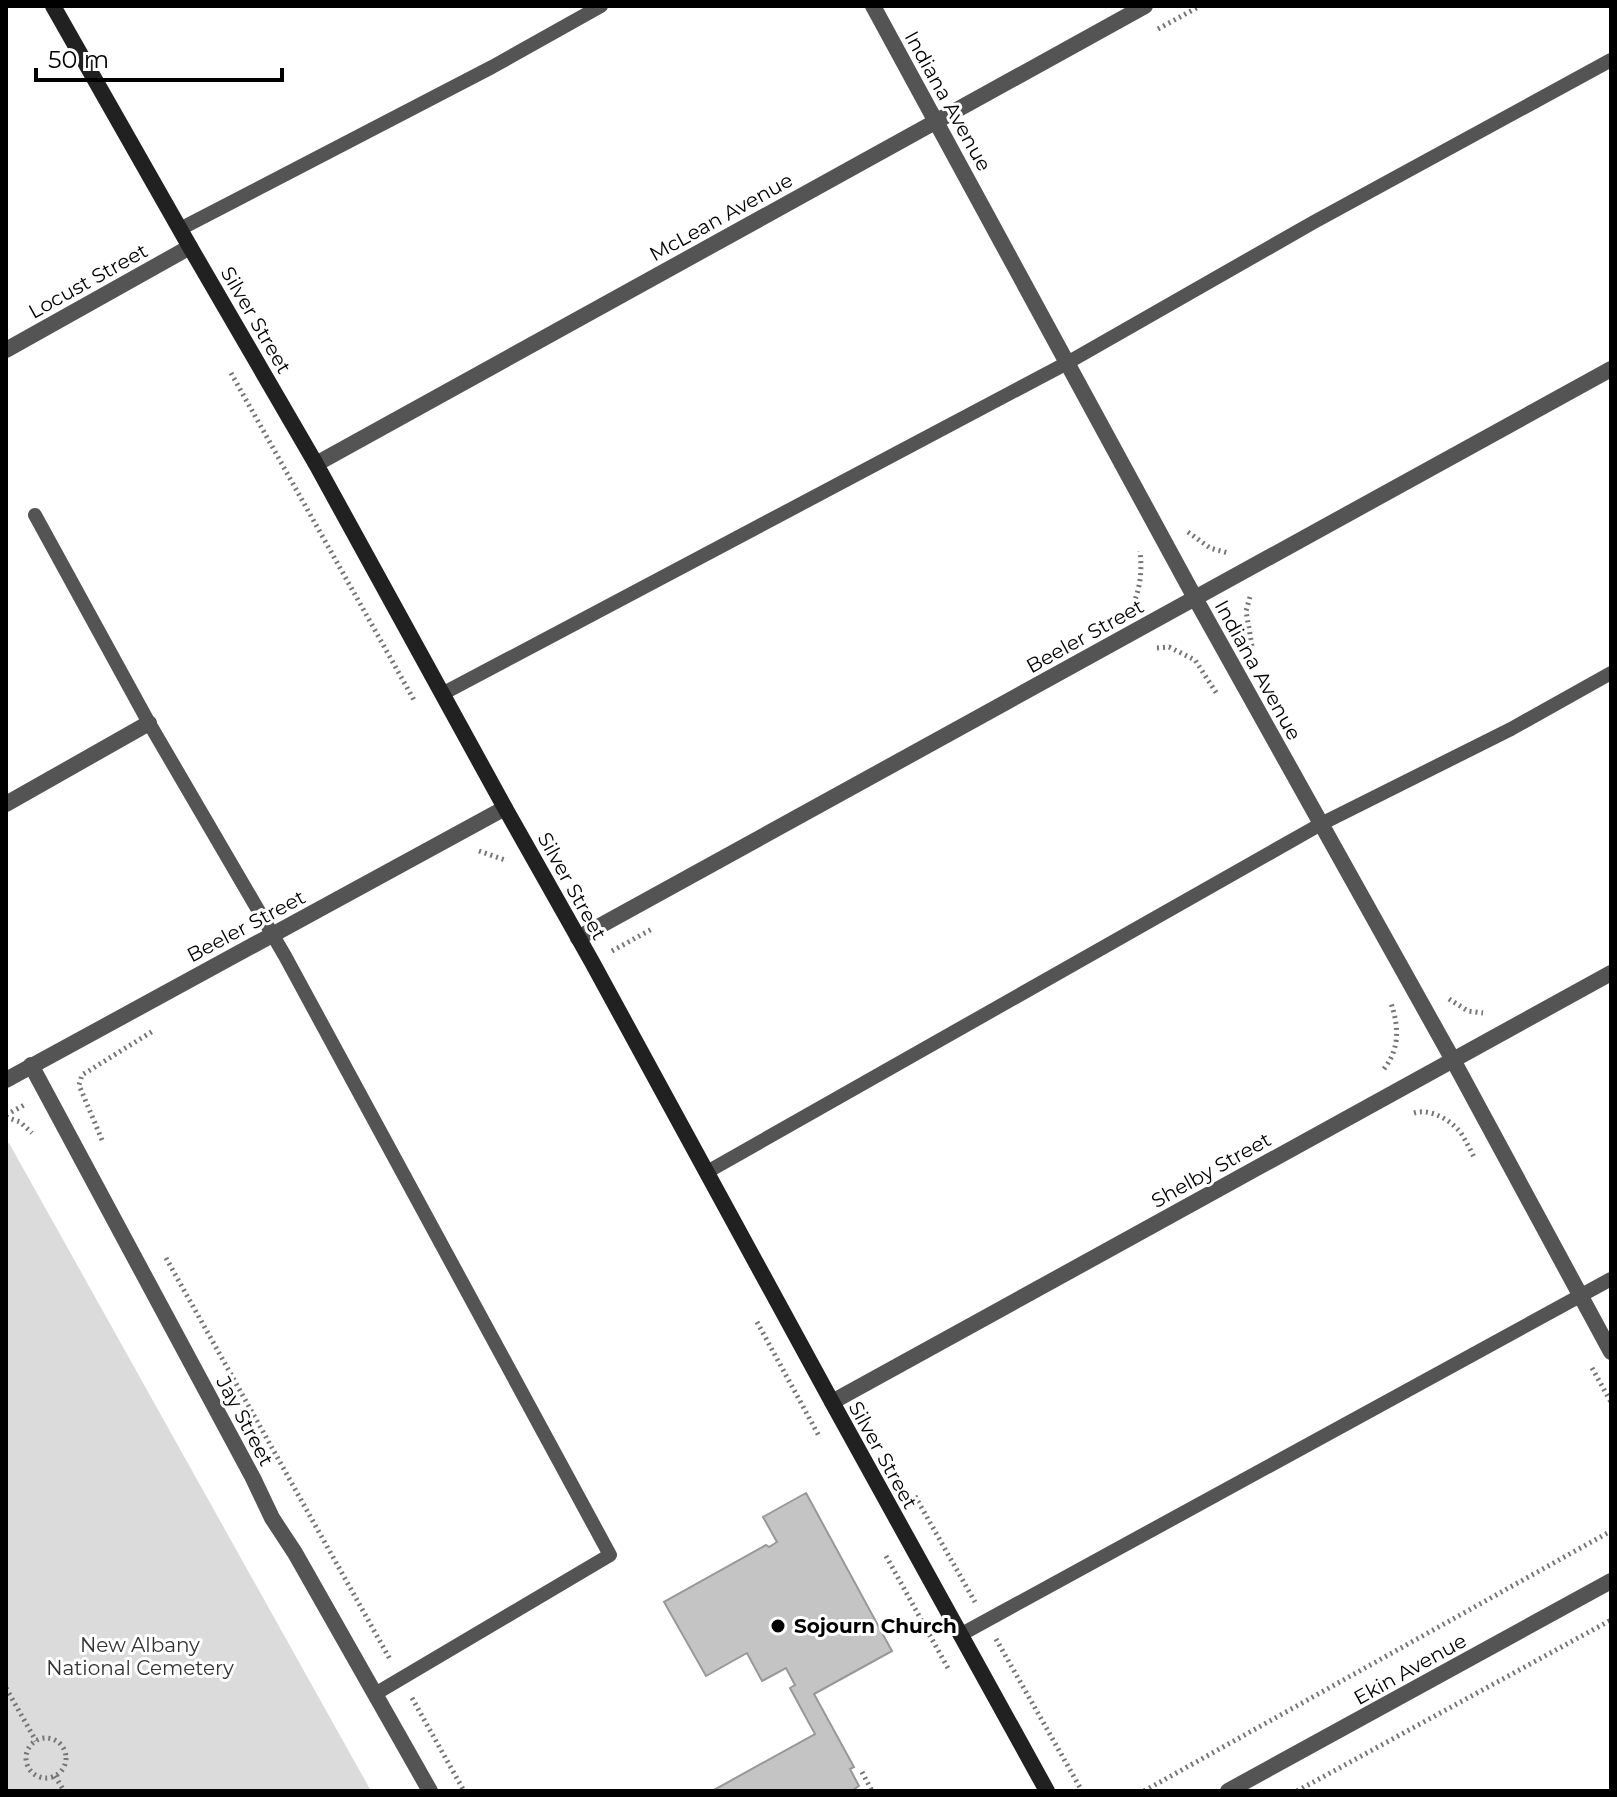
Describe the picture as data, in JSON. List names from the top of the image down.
{
  "streets": {
    "main road": ["Silver Street"],
    "street": [
      "Indiana Avenue",
      "McLean Avenue",
      "Locust Street",
      "Beeler Street",
      "Shelby Street",
      "Jay Street",
      "Ekin Avenue"
    ]
  },
  "crossings": [
    ["Indiana Avenue", "McLean Avenue"],
    ["Indiana Avenue", "Beeler Street"],
    ["Indiana Avenue", "Shelby Street"],
    ["McLean Avenue", "Silver Street"],
    ["Locust Street", "Silver Street"],
    ["Silver Street", "Beeler Street"],
    ["Silver Street", "Shelby Street"],
    ["Beeler Street", "Jay Street"]
  ],
  "parks": ["New Albany National Cemetery"],
  "places": ["Sojourn Church"],
  "scale_bar": "50 m"
}
